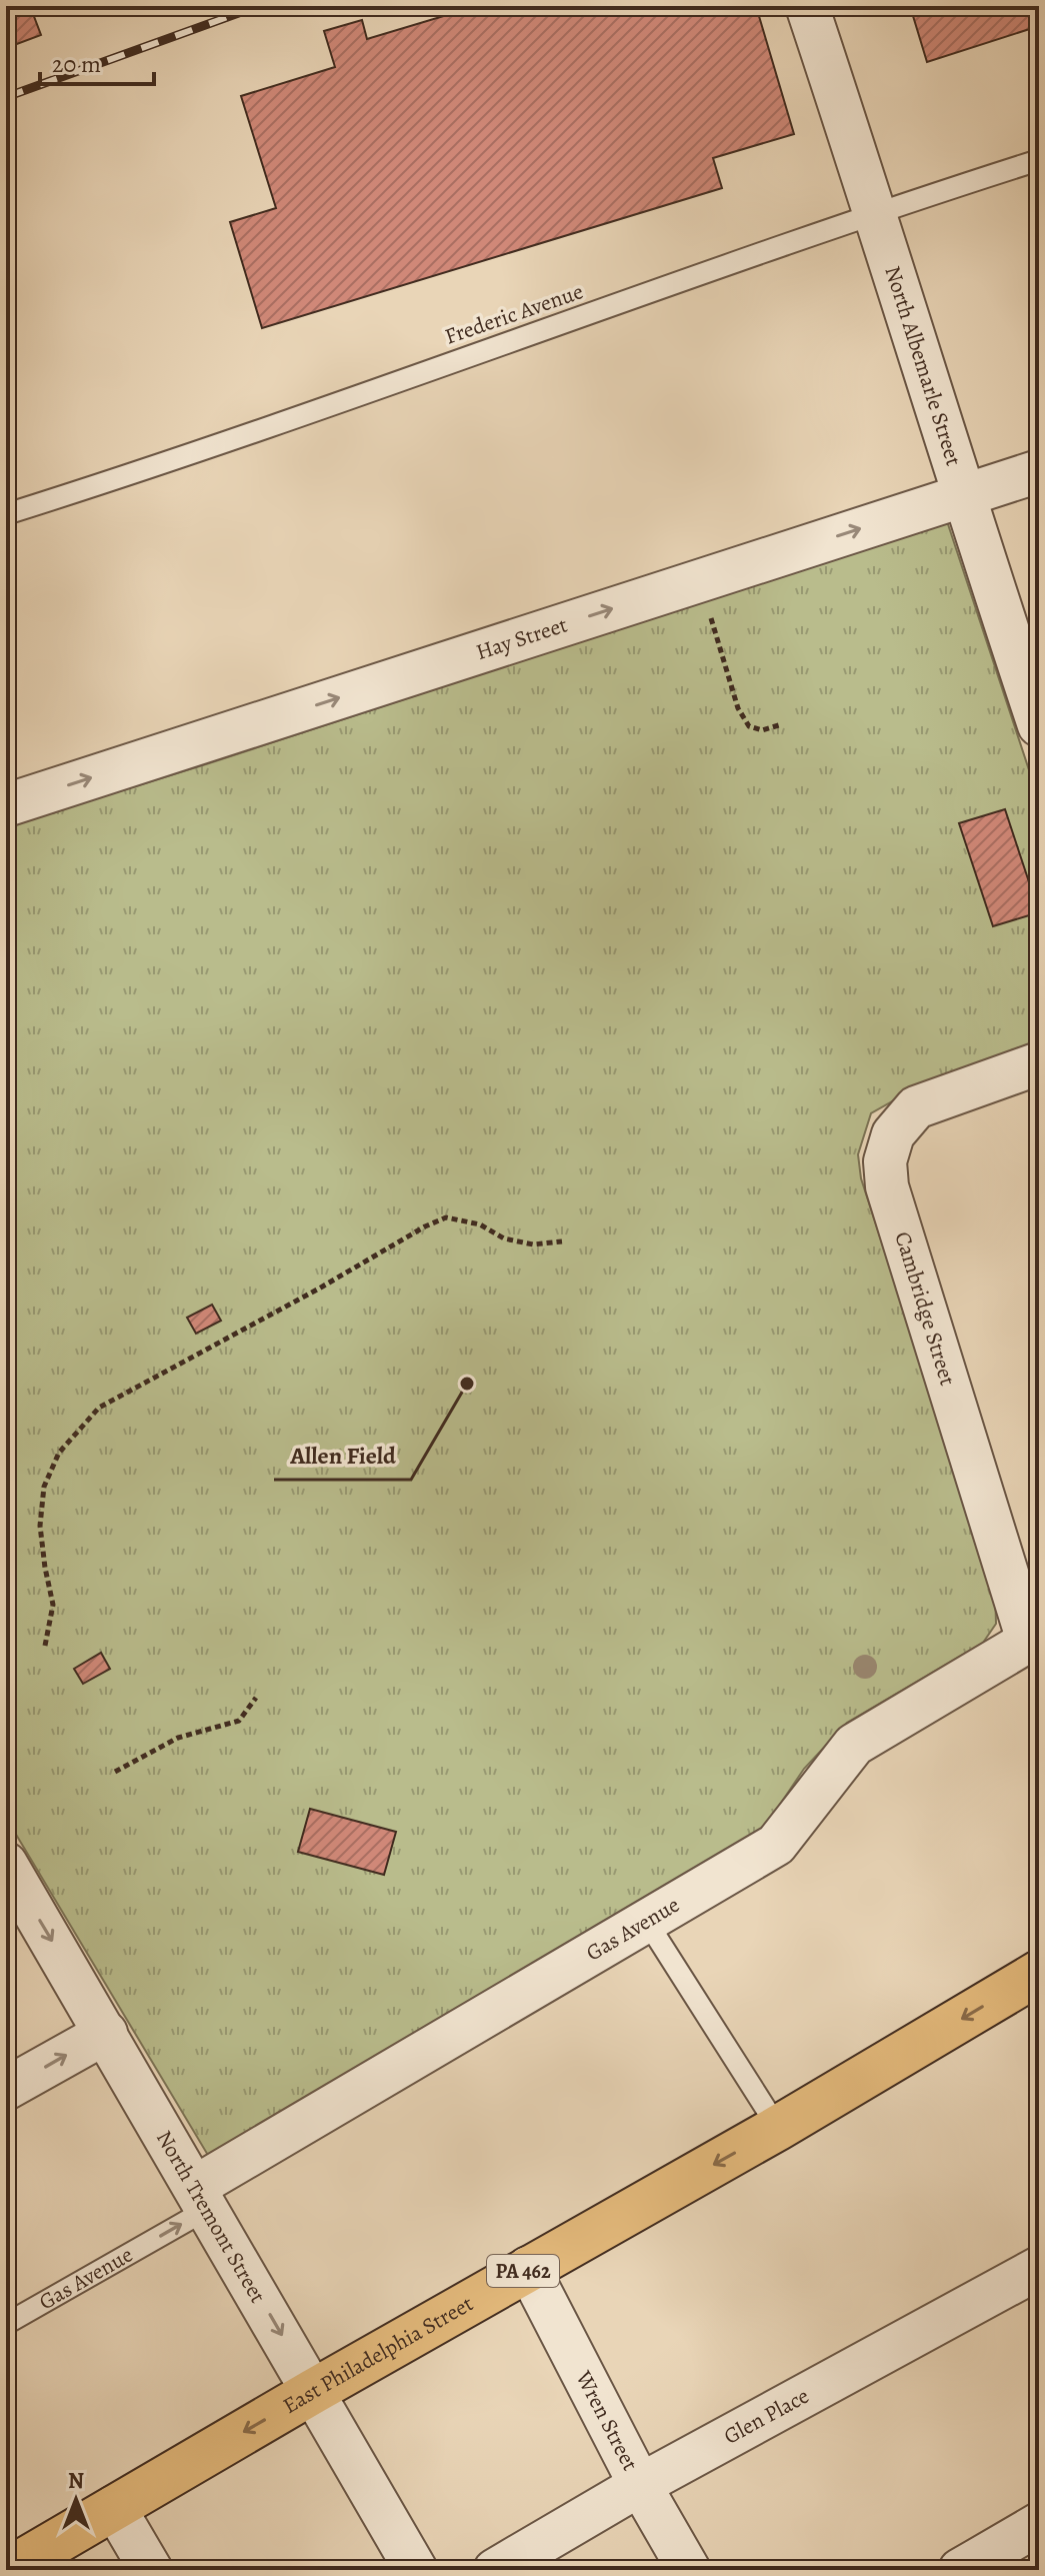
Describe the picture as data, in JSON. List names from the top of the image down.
{
  "streets": {
    "main road": ["PA 462", "East Philadelphia Street"],
    "street": [
      "North Albemarle Street",
      "Hay Street",
      "Cambridge Street",
      "Gas Avenue",
      "North Tremont Street",
      "Glen Place",
      "Wren Street"
    ],
    "lane": ["Frederic Avenue"]
  },
  "crossings": [
    ["Frederic Avenue", "North Albemarle Street"],
    ["North Albemarle Street", "Hay Street"],
    ["Cambridge Street", "Gas Avenue"],
    ["Gas Avenue", "North Tremont Street"],
    ["North Tremont Street", "East Philadelphia Street"],
    ["East Philadelphia Street", "Wren Street"],
    ["Glen Place", "Wren Street"]
  ],
  "one_way": ["Hay Street", "North Tremont Street", "East Philadelphia Street"],
  "places": ["Allen Field"],
  "scale_bar": "20 m",
  "north": "top"
}
